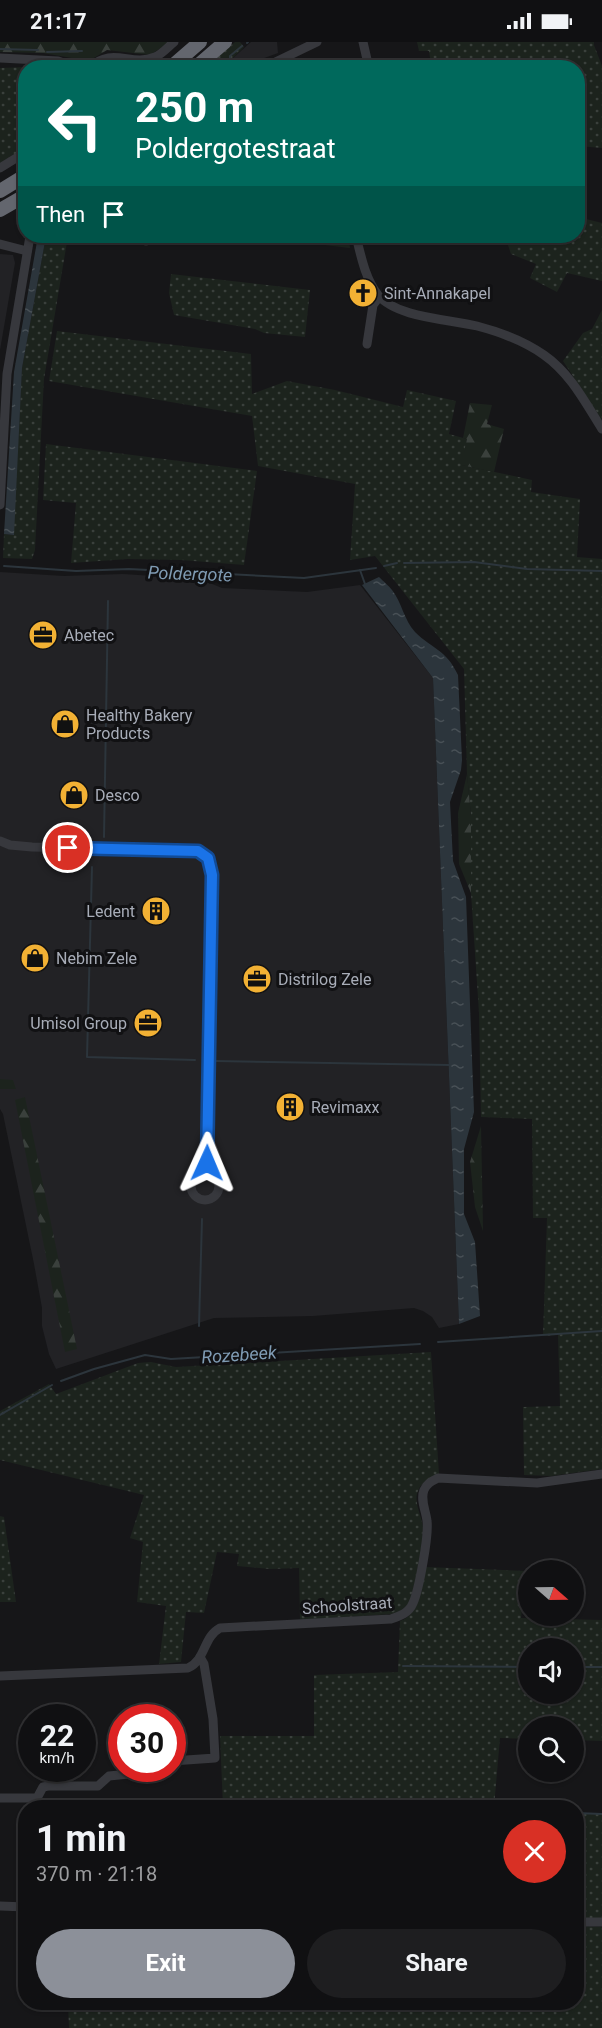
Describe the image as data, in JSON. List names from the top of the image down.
{
  "streets": {
    "street": ["Schoolstraat"]
  },
  "water": ["Poldergote", "Rozebeek"],
  "places": {
    "church": ["Sint-Annakapel"],
    "office": ["Abetec", "Distrilog Zele", "Umisol Group"],
    "shop": ["Healthy Bakery Products", "Desco", "Nebim Zele"],
    "building": ["Ledent", "Revimaxx"]
  },
  "north": "right",
  "page": {
    "status": "21:17",
    "turn": ["250 m", "Poldergotestraat"],
    "then": "Then",
    "speed": "22 km/h",
    "limit": "30",
    "heading": ["1 min", "370 m · 21:18"],
    "buttons": ["Exit", "Share"]
  }
}
